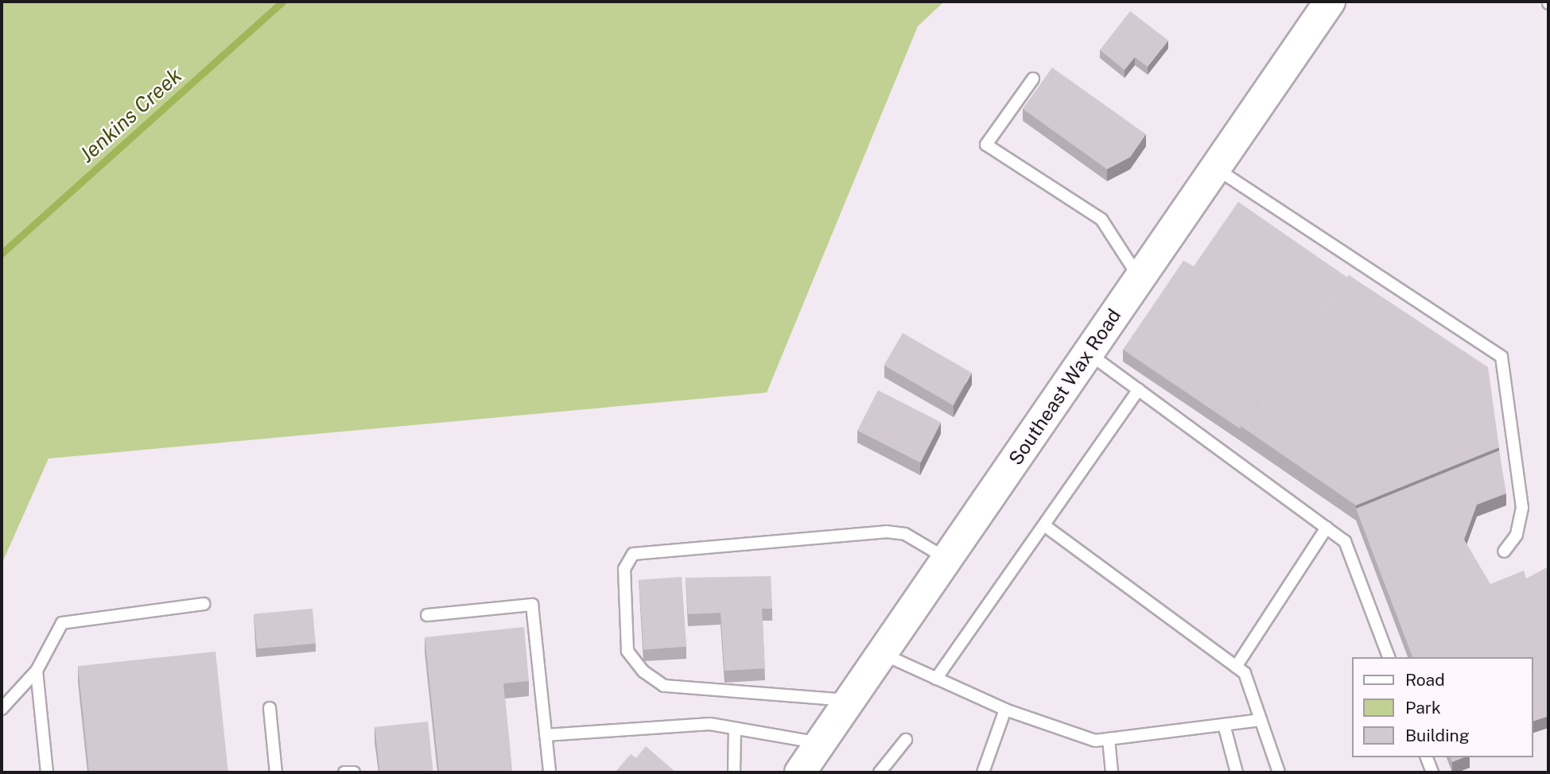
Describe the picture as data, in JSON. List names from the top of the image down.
{
  "streets": {
    "street": ["Southeast Wax Road"]
  },
  "water": ["Jenkins Creek"],
  "legend": ["Road", "Park", "Building"]
}
